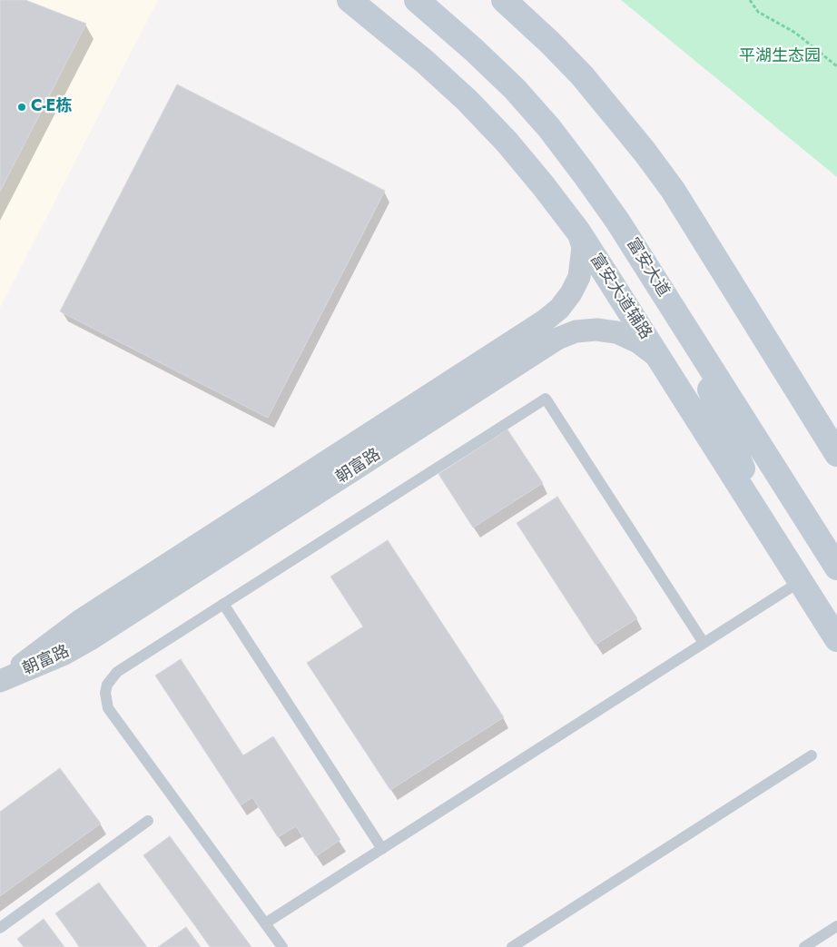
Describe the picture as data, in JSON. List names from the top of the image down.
{
  "streets": {
    "main road": ["富安大道", "富安大道辅路"],
    "street": ["朝富路"]
  },
  "crossings": [
    ["富安大道辅路", "朝富路"]
  ],
  "parks": ["平湖生态园"],
  "places": ["C-E栋"]
}
